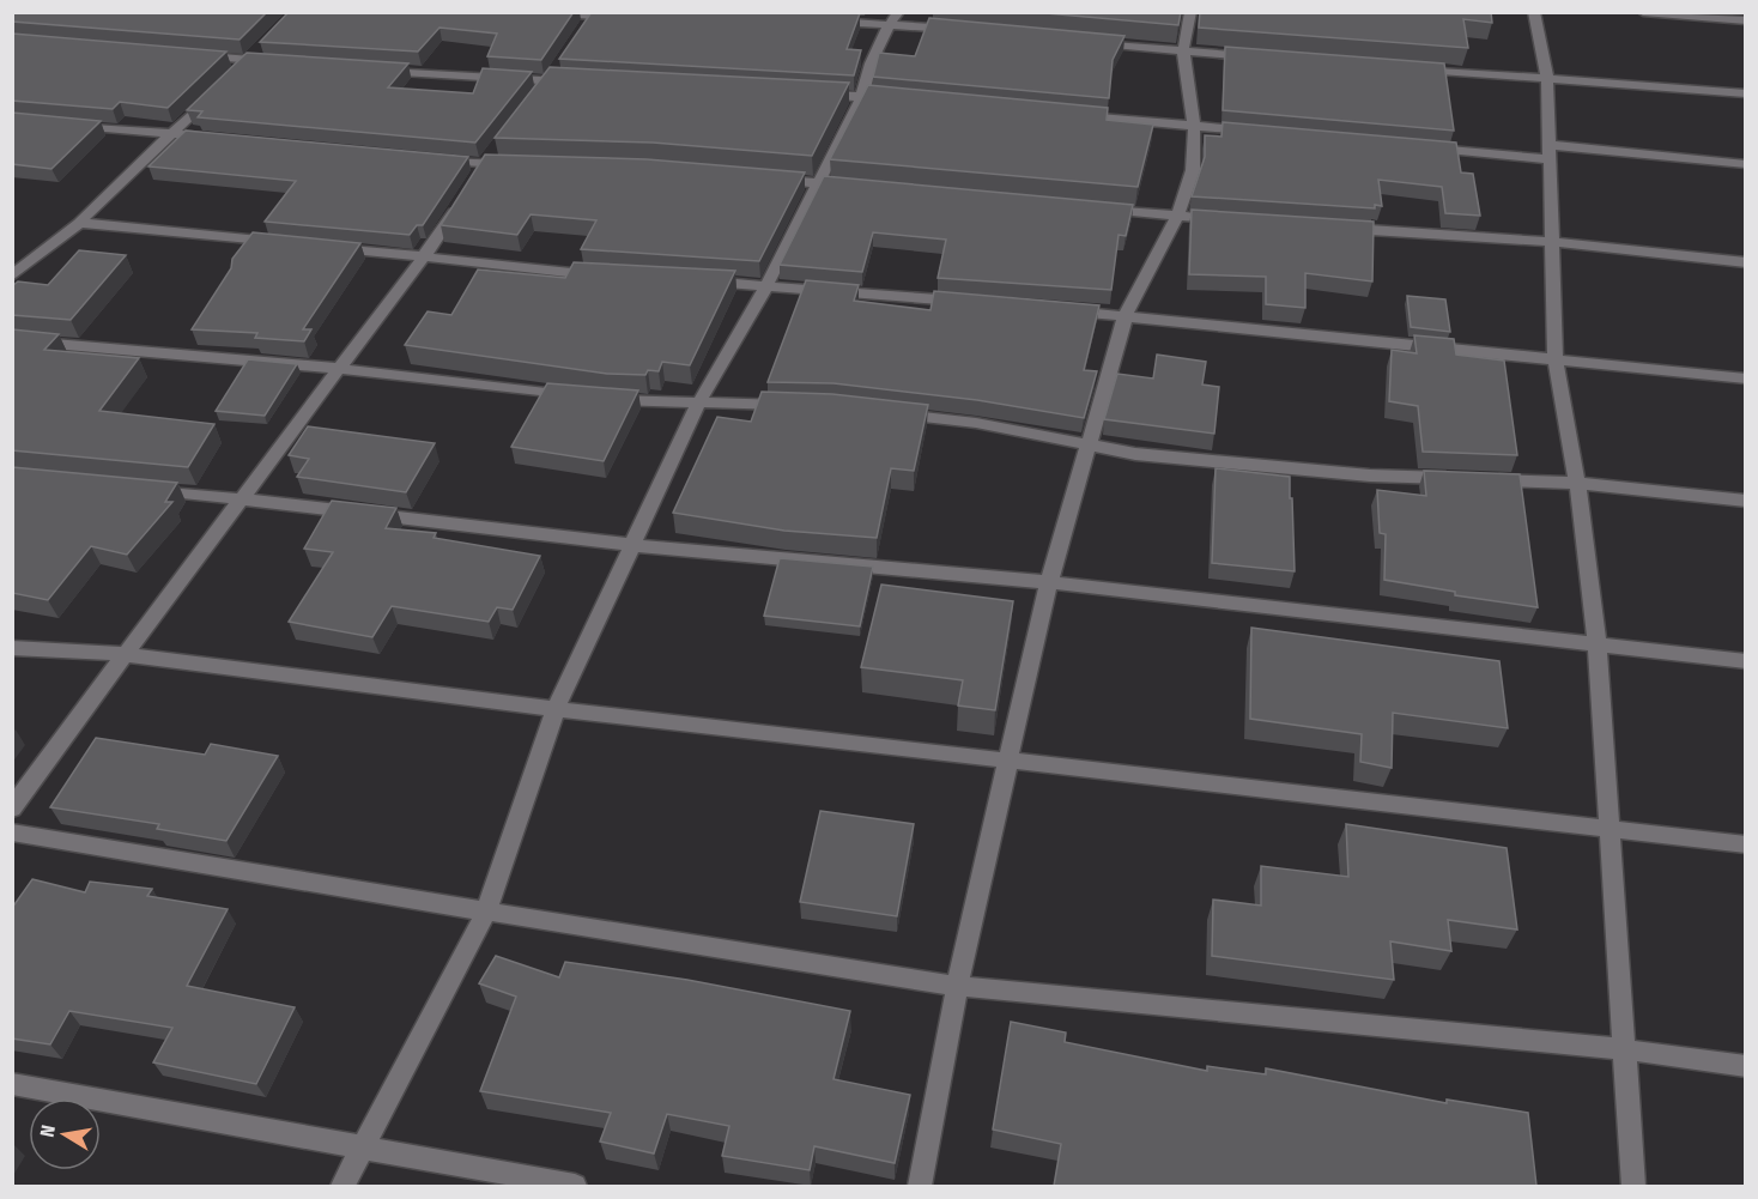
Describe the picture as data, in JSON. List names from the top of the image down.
{
  "north": "left"
}
